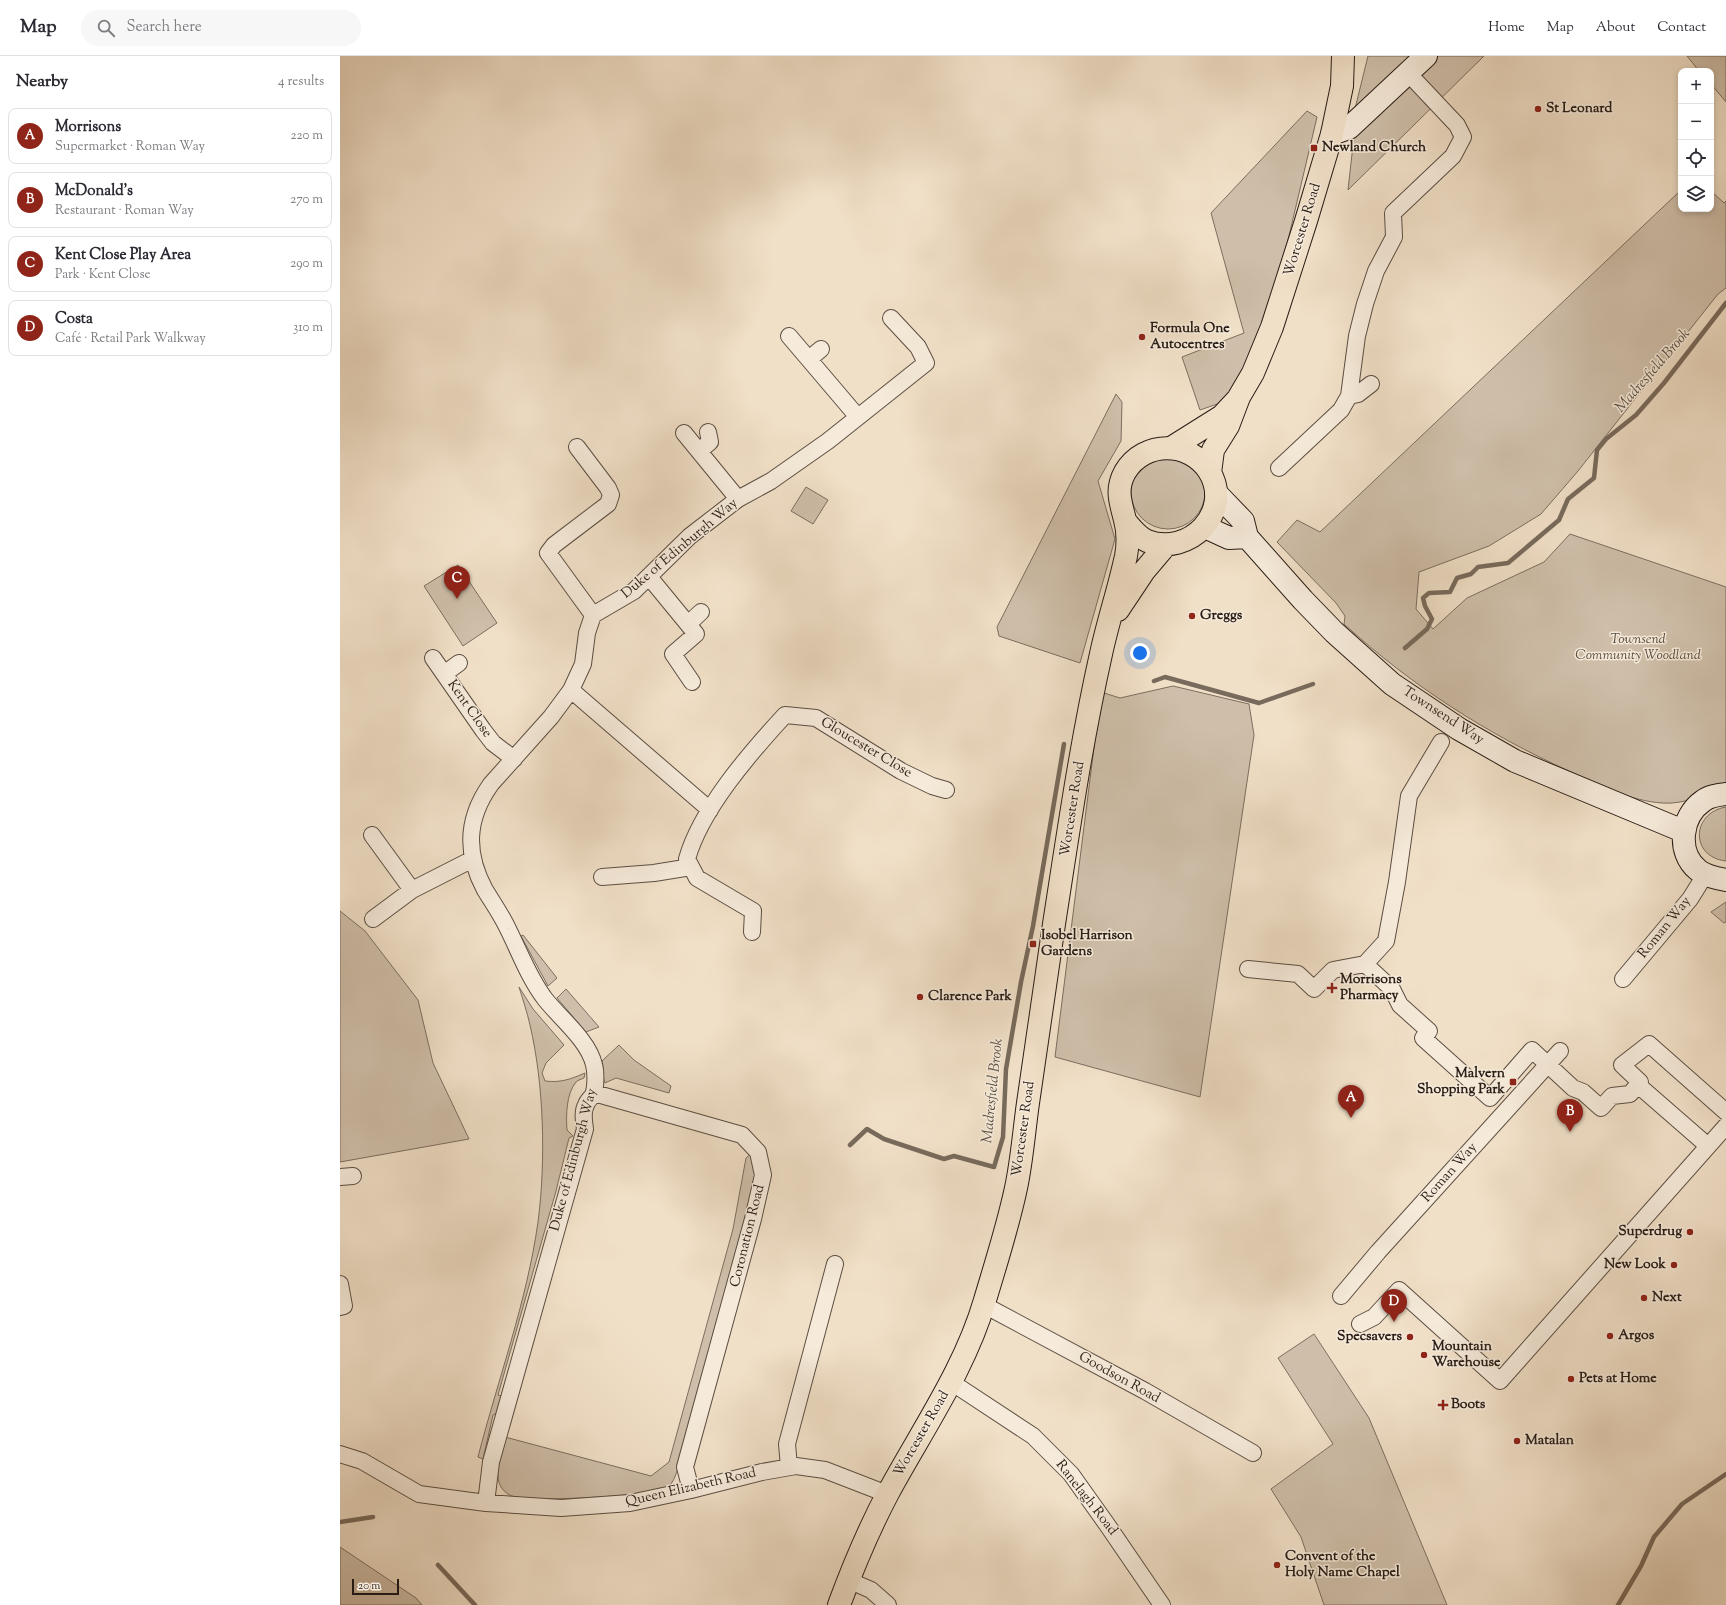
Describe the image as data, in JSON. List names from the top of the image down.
{
  "streets": {
    "highway": ["Worcester Road"],
    "main road": ["Townsend Way"],
    "street": [
      "Duke of Edinburgh Way",
      "Kent Close",
      "Gloucester Close",
      "Roman Way",
      "Coronation Road",
      "Goodson Road",
      "Queen Elizabeth Road",
      "Ranelagh Road"
    ]
  },
  "crossings": [
    ["Worcester Road", "Goodson Road"],
    ["Worcester Road", "Queen Elizabeth Road"],
    ["Worcester Road", "Ranelagh Road"],
    ["Duke of Edinburgh Way", "Kent Close"],
    ["Duke of Edinburgh Way", "Coronation Road"],
    ["Duke of Edinburgh Way", "Queen Elizabeth Road"],
    ["Coronation Road", "Queen Elizabeth Road"]
  ],
  "water": ["Madresfield Brook"],
  "parks": ["Townsend Community Woodland"],
  "places": {
    "other": [
      "St Leonard",
      "Formula One Autocentres",
      "Greggs",
      "Clarence Park",
      "Superdrug",
      "New Look",
      "Next",
      "Argos",
      "Specsavers",
      "Mountain Warehouse",
      "Pets at Home",
      "Matalan",
      "Convent of the Holy Name Chapel"
    ],
    "transit": ["Newland Church", "Isobel Harrison Gardens", "Malvern Shopping Park"],
    "health": ["Morrisons Pharmacy", "Boots"]
  },
  "scale_bar": "20 m",
  "page": {
    "header": "Map",
    "search": "Search here",
    "nav": [
      "Home",
      "Map",
      "About",
      "Contact"
    ],
    "heading": ["Nearby", "4 results"],
    "map_buttons": ["+", "−"],
    "list": [
      {
        "mark": "A",
        "name": "Morrisons",
        "note": "Supermarket · Roman Way",
        "value": "220 m"
      },
      {
        "mark": "B",
        "name": "McDonald's",
        "note": "Restaurant · Roman Way",
        "value": "270 m"
      },
      {
        "mark": "C",
        "name": "Kent Close Play Area",
        "note": "Park · Kent Close",
        "value": "290 m"
      },
      {
        "mark": "D",
        "name": "Costa",
        "note": "Café · Retail Park Walkway",
        "value": "310 m"
      }
    ],
    "pins": [
      "C",
      "A",
      "B",
      "D"
    ],
    "scale": "20 m"
  }
}
